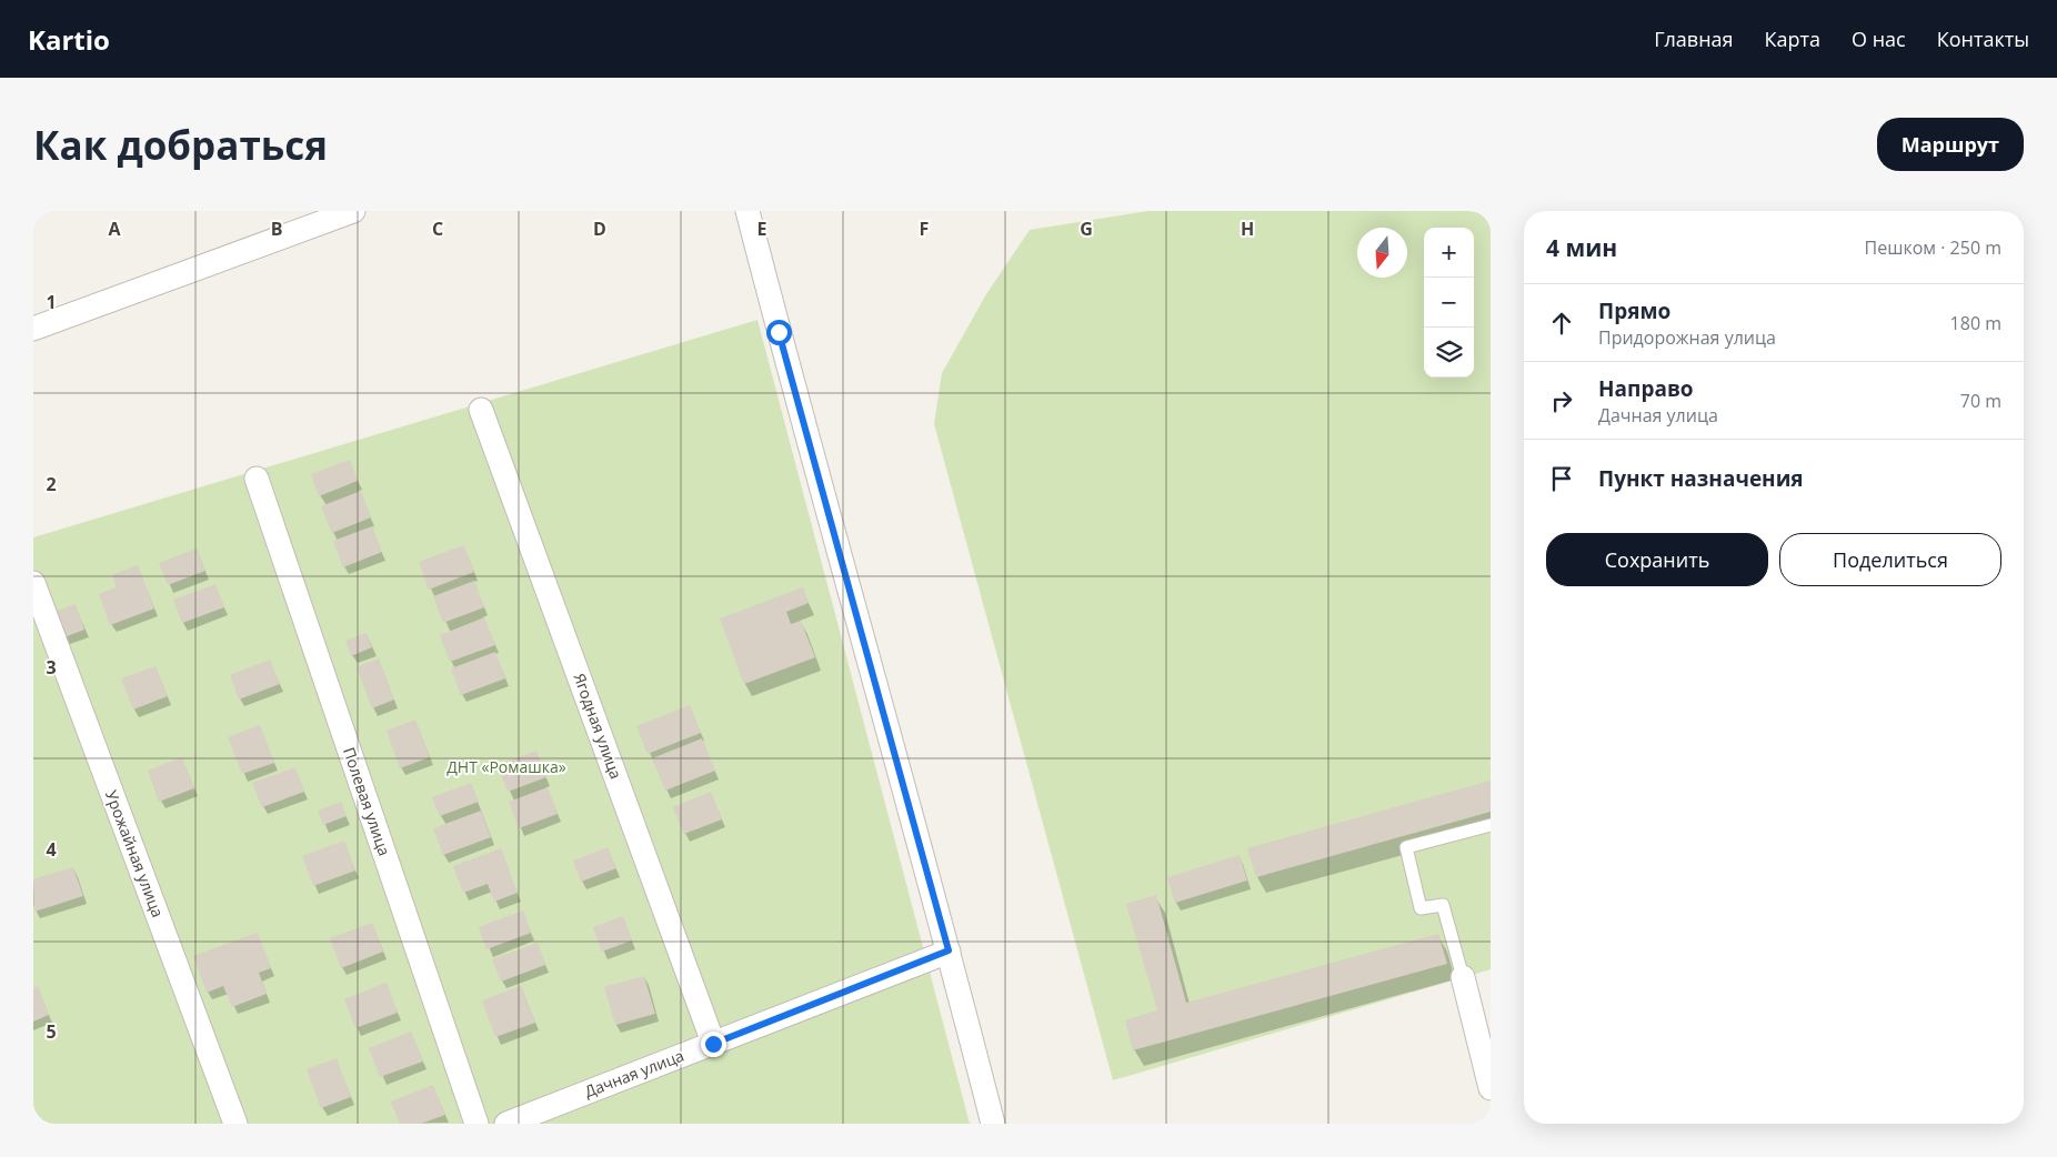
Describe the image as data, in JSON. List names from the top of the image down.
{
  "streets": {
    "street": [
      "Ягодная улица",
      "Полевая улица",
      "Урожайная улица",
      "Дачная улица"
    ]
  },
  "crossings": [
    ["Ягодная улица", "Дачная улица"]
  ],
  "parks": ["ДНТ «Ромашка»"],
  "north": "bottom",
  "page": {
    "header": "Kartio",
    "nav": [
      "Главная",
      "Карта",
      "О нас",
      "Контакты"
    ],
    "buttons": [
      "Маршрут",
      ["Сохранить", "Поделиться"]
    ],
    "title": "Как добраться",
    "heading": ["4 мин", "Пешком · 250 m"],
    "map_buttons": ["+", "−"],
    "list": [
      ["Прямо", "Придорожная улица", "180 m"],
      ["Направо", "Дачная улица", "70 m"],
      "Пункт назначения"
    ]
  },
  "grid": {
    "columns": [
      "A",
      "B",
      "C",
      "D",
      "E",
      "F",
      "G",
      "H"
    ],
    "rows": [
      "1",
      "2",
      "3",
      "4",
      "5"
    ]
  }
}
